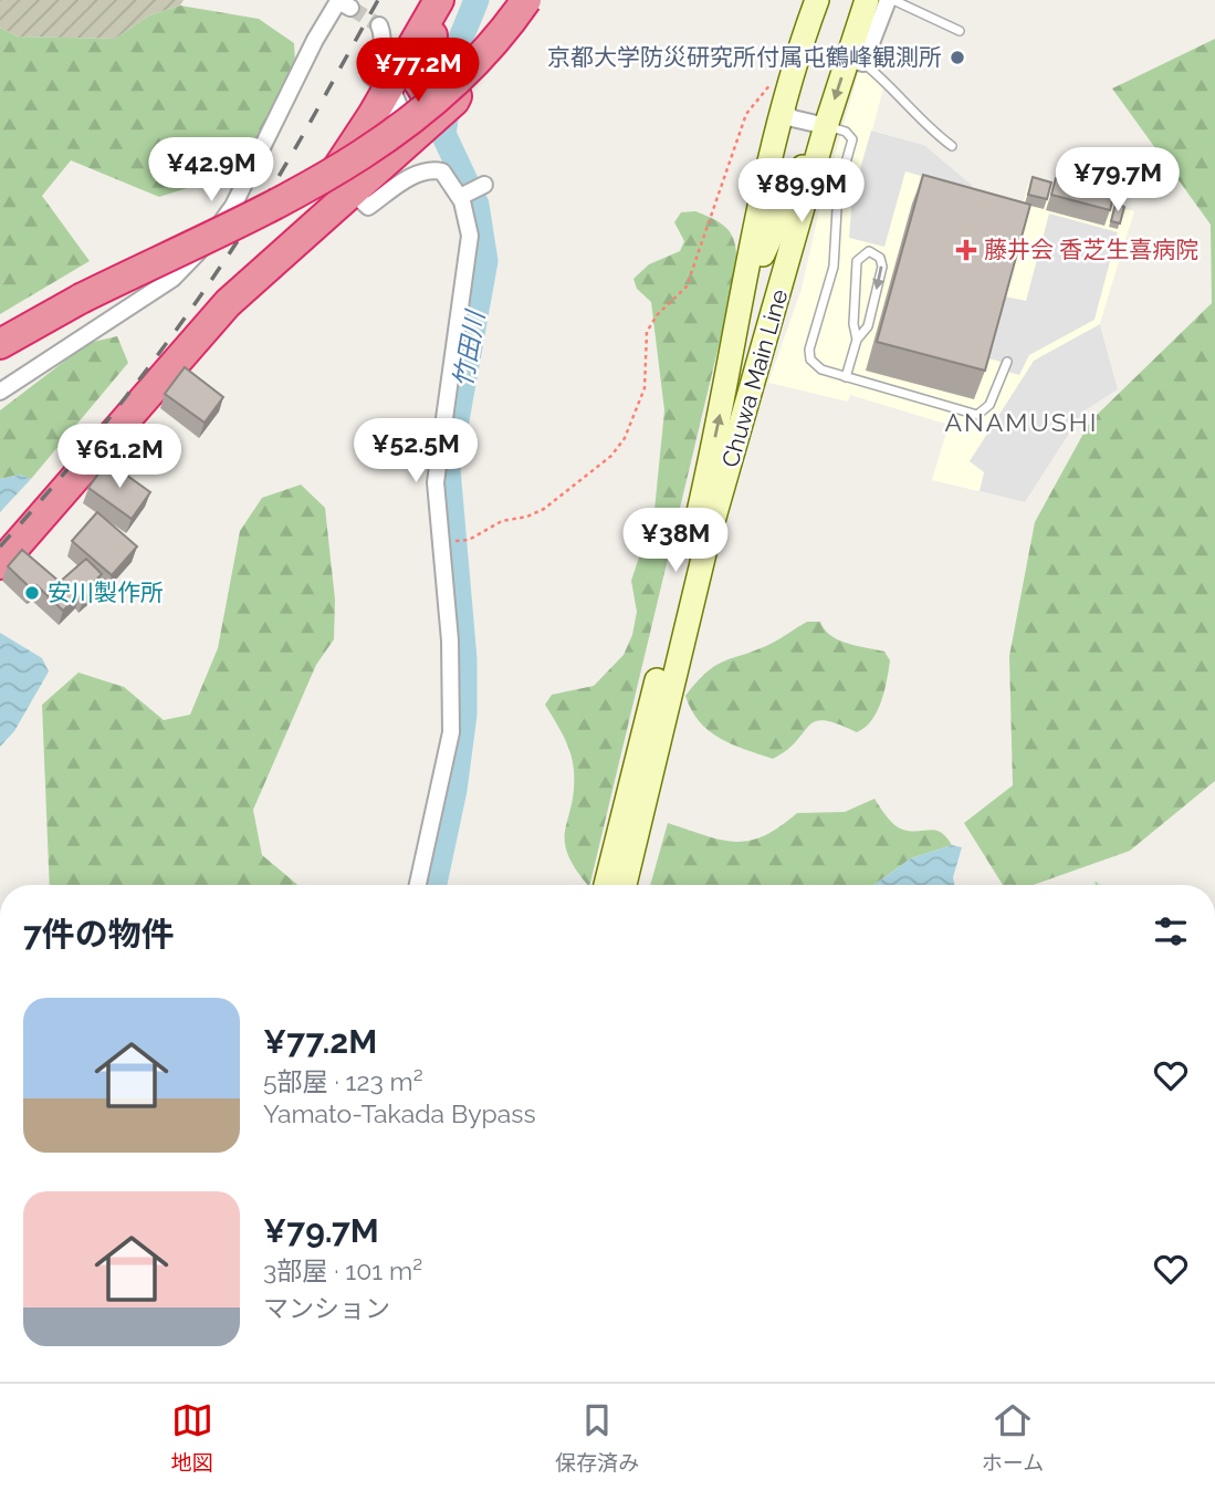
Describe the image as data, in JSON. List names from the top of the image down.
{
  "streets": {
    "main road": ["Chuwa Main Line"]
  },
  "districts": ["ANAMUSHI"],
  "water": ["竹田川"],
  "places": {
    "other": ["京都大学防災研究所付属屯鶴峰観測所", "安川製作所"],
    "health": ["藤井会 香芝生喜病院"]
  },
  "page": {
    "price": [
      "¥77.2M",
      "¥42.9M",
      "¥79.7M",
      "¥89.9M",
      "¥52.5M",
      "¥61.2M",
      "¥38M"
    ],
    "heading": "7件の物件",
    "list": [
      {
        "name": "¥77.2M",
        "note": "5部屋 · 123 m² · Yamato-Takada Bypass"
      },
      {
        "name": "¥79.7M",
        "note": "3部屋 · 101 m² · マンション"
      }
    ],
    "tabs": ["地図", "保存済み", "ホーム"]
  }
}
